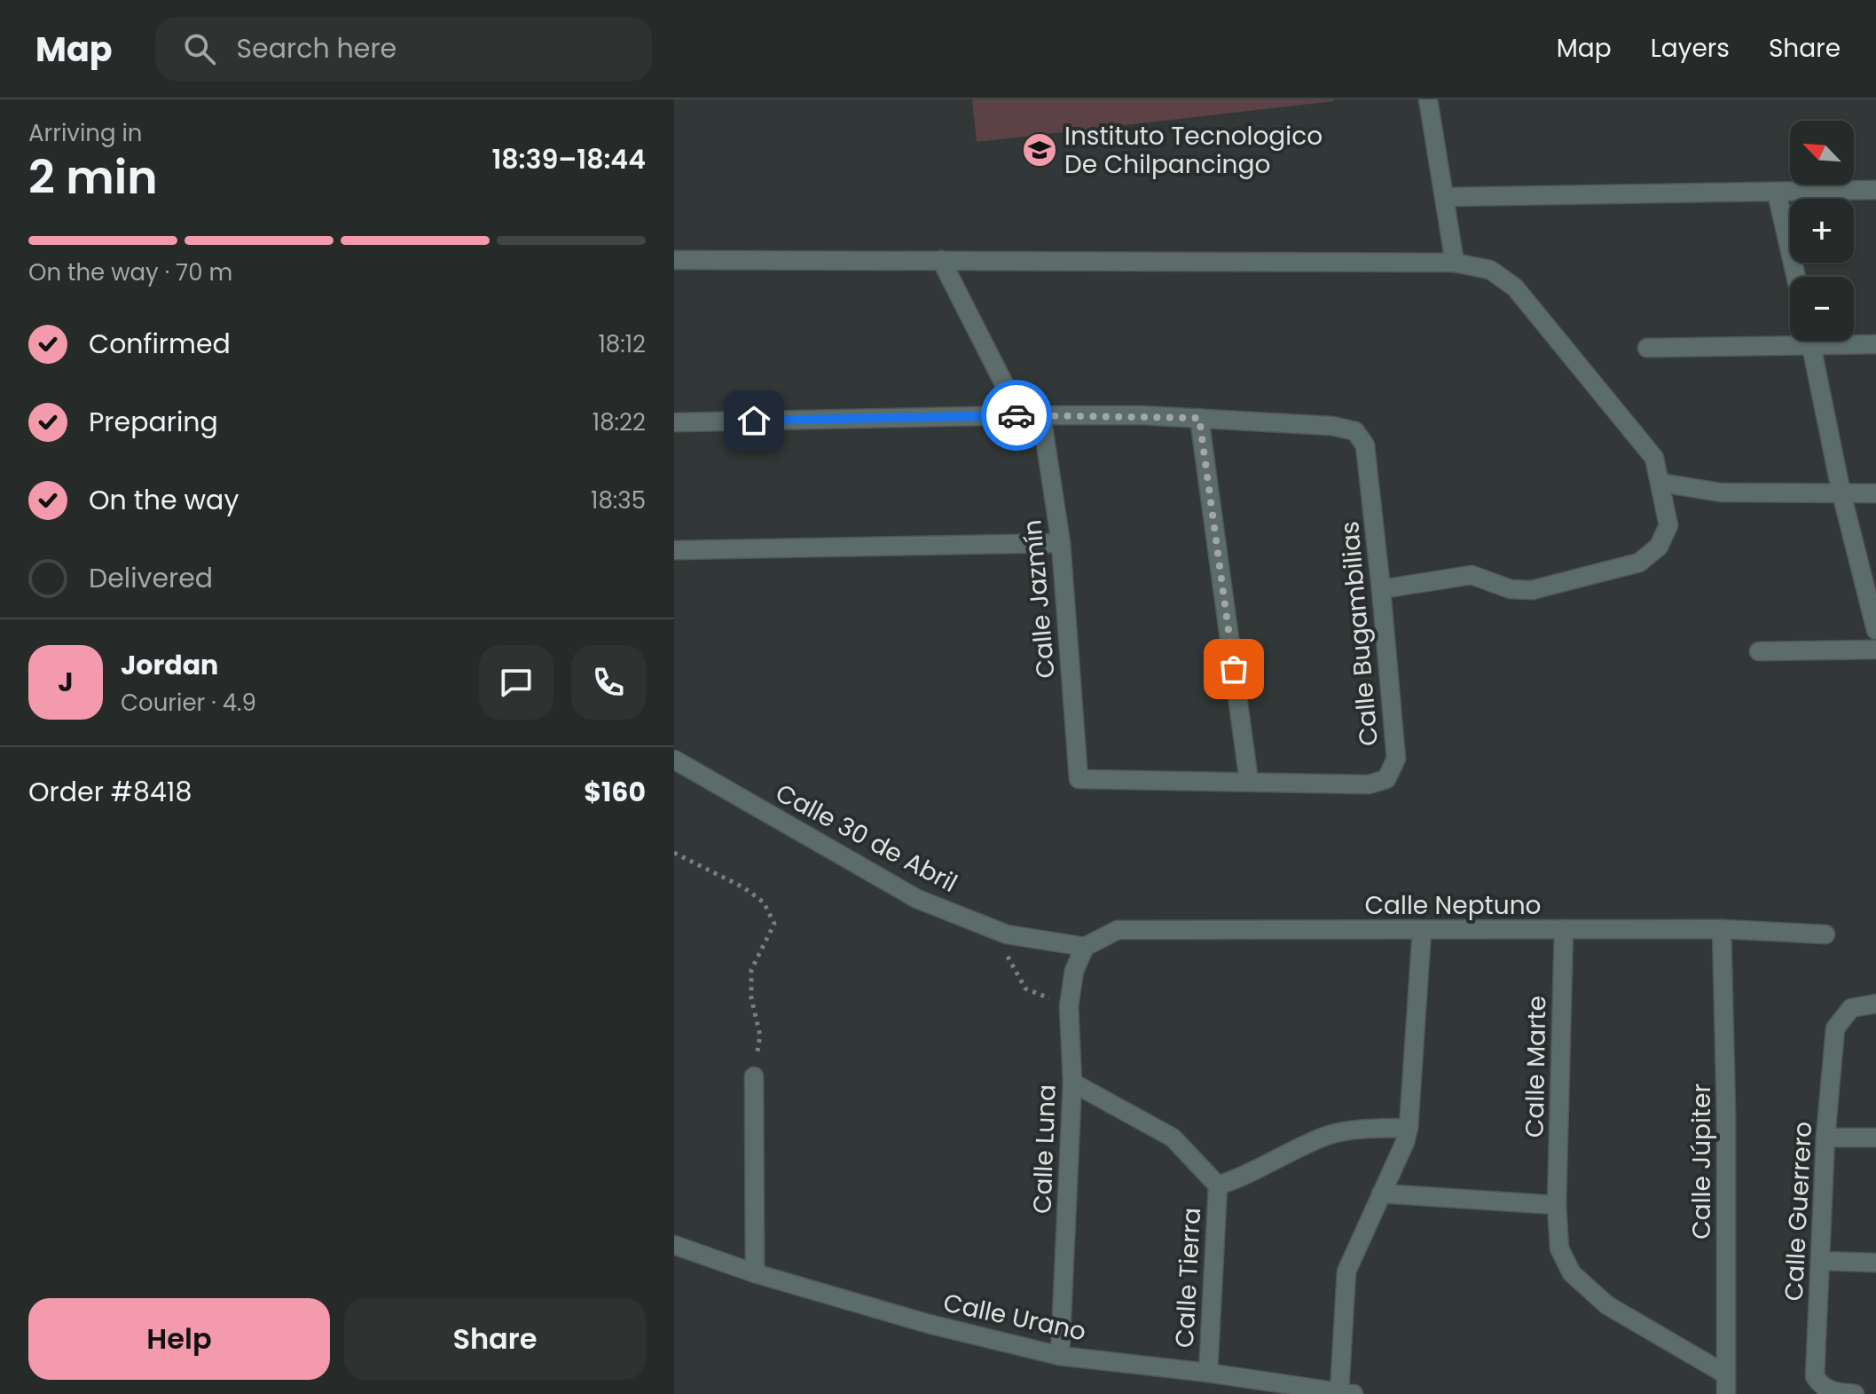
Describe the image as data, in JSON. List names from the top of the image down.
{
  "streets": {
    "street": [
      "Calle Jazmín",
      "Calle Bugambilias",
      "Calle 30 de Abril",
      "Calle Neptuno",
      "Calle Marte",
      "Calle Luna",
      "Calle Júpiter",
      "Calle Guerrero",
      "Calle Tierra",
      "Calle Urano"
    ]
  },
  "crossings": [
    ["Calle Jazmín", "Calle Bugambilias"],
    ["Calle 30 de Abril", "Calle Neptuno"],
    ["Calle 30 de Abril", "Calle Luna"],
    ["Calle Neptuno", "Calle Marte"],
    ["Calle Neptuno", "Calle Luna"],
    ["Calle Neptuno", "Calle Júpiter"],
    ["Calle Marte", "Calle Júpiter"],
    ["Calle Luna", "Calle Urano"],
    ["Calle Tierra", "Calle Urano"]
  ],
  "places": {
    "school or university": ["Instituto Tecnologico De Chilpancingo"]
  },
  "north": "top left",
  "page": {
    "header": "Map",
    "search": "Search here",
    "nav": ["Map", "Layers", "Share"],
    "heading": ["2 min", "Arriving in", "18:39–18:44"],
    "panel": [
      "Jordan",
      "Courier · 4.9",
      "Order #8418",
      "$160"
    ],
    "map_buttons": ["+", "−"],
    "bar": "On the way · 70 m",
    "list": [
      ["Confirmed", "18:12"],
      ["Preparing", "18:22"],
      ["On the way", "18:35"],
      "Delivered"
    ],
    "round": "J",
    "buttons": ["Help", "Share"]
  }
}
